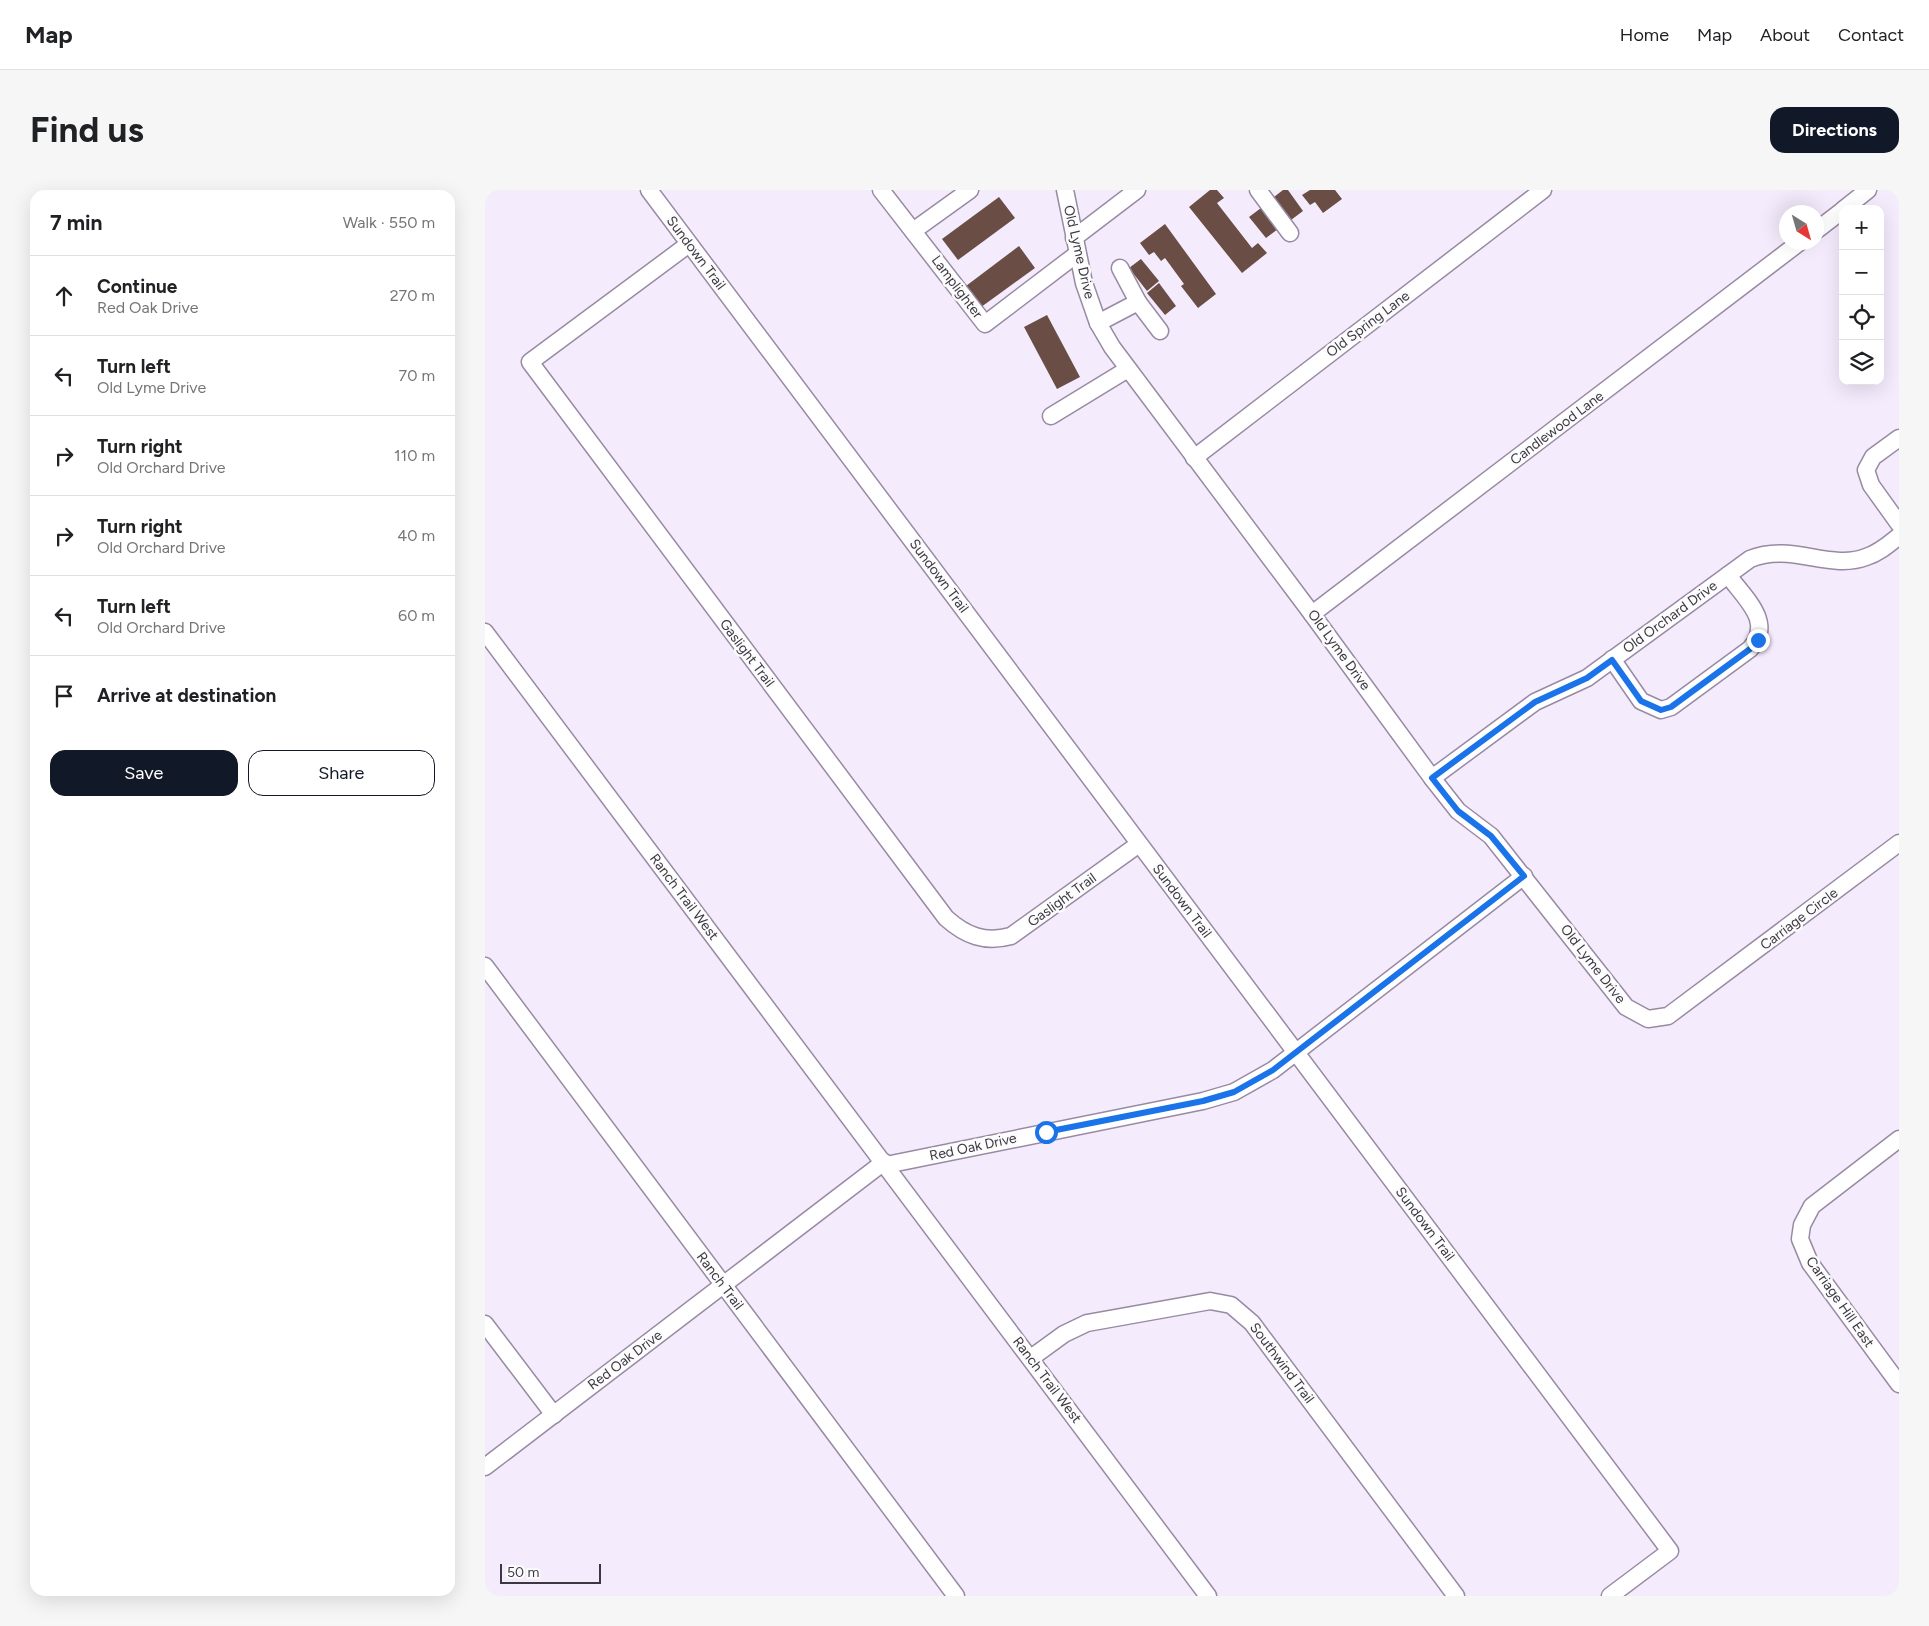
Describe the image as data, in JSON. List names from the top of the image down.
{
  "streets": {
    "street": [
      "Old Lyme Drive",
      "Sundown Trail",
      "Lamplighter",
      "Old Spring Lane",
      "Candlewood Lane",
      "Old Orchard Drive",
      "Gaslight Trail",
      "Ranch Trail West",
      "Carriage Circle",
      "Red Oak Drive",
      "Ranch Trail",
      "Carriage Hill East",
      "Southwind Trail"
    ]
  },
  "crossings": [
    ["Old Lyme Drive", "Lamplighter"],
    ["Old Lyme Drive", "Old Spring Lane"],
    ["Old Lyme Drive", "Candlewood Lane"],
    ["Old Lyme Drive", "Old Orchard Drive"],
    ["Old Lyme Drive", "Carriage Circle"],
    ["Old Lyme Drive", "Red Oak Drive"],
    ["Sundown Trail", "Gaslight Trail"],
    ["Sundown Trail", "Red Oak Drive"],
    ["Ranch Trail West", "Red Oak Drive"],
    ["Ranch Trail West", "Southwind Trail"],
    ["Red Oak Drive", "Ranch Trail"]
  ],
  "scale_bar": "50 m",
  "north": "bottom right",
  "page": {
    "header": "Map",
    "nav": [
      "Home",
      "Map",
      "About",
      "Contact"
    ],
    "buttons": [
      "Directions",
      ["Save", "Share"]
    ],
    "title": "Find us",
    "heading": ["7 min", "Walk · 550 m"],
    "map_buttons": ["+", "−"],
    "list": [
      ["Continue", "Red Oak Drive", "270 m"],
      ["Turn left", "Old Lyme Drive", "70 m"],
      ["Turn right", "Old Orchard Drive", "110 m"],
      ["Turn right", "Old Orchard Drive", "40 m"],
      ["Turn left", "Old Orchard Drive", "60 m"],
      "Arrive at destination"
    ],
    "scale": "50 m"
  }
}
